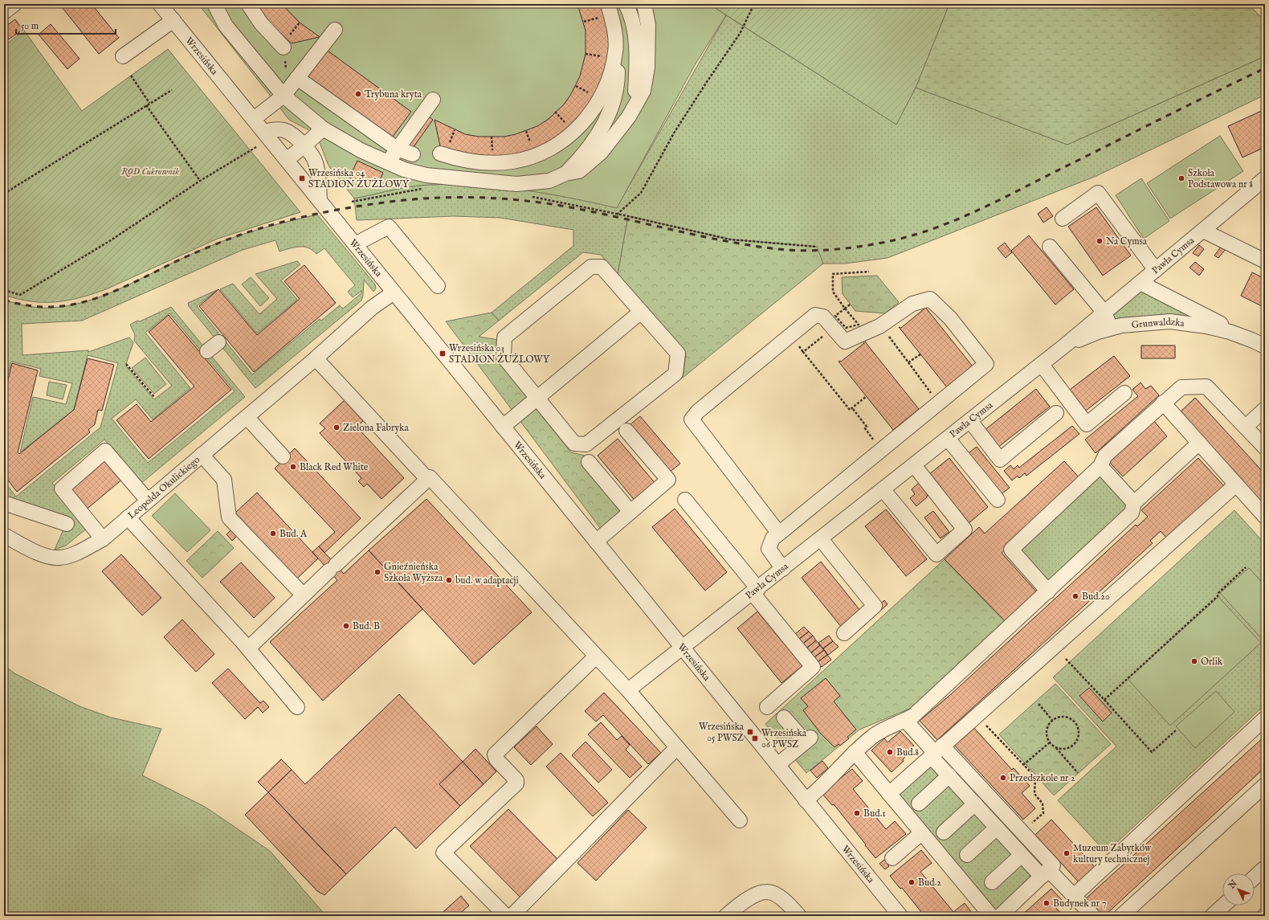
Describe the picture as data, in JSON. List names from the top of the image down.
{
  "streets": {
    "street": [
      "Wrzesińska",
      "Pawła Cymsa",
      "Grunwaldzka",
      "Leopolda Okulickiego"
    ]
  },
  "crossings": [
    ["Wrzesińska", "Pawła Cymsa"],
    ["Wrzesińska", "Leopolda Okulickiego"],
    ["Pawła Cymsa", "Grunwaldzka"]
  ],
  "parks": ["ROD Cukrownik"],
  "places": {
    "other": [
      "Trybuna kryta",
      "Szkoła Podstawowa nr 8",
      "Na Cymsa",
      "Zielona Fabryka",
      "Black Red White",
      "Bud. A",
      "Gnieźnieńska Szkoła Wyższa",
      "bud. w adaptacji",
      "Bud.20",
      "Bud. B",
      "Orlik",
      "Bud.8",
      "Przedszkole nr 2",
      "Bud.1",
      "Muzeum Zabytków kultury technicznej",
      "Bud.2",
      "Budynek nr 7"
    ],
    "transit": [
      "Wrzesińska 04 STADION ŻUŻLOWY",
      "Wrzesińska 03 STADION ŻUŻLOWY",
      "Wrzesińska 05 PWSZ",
      "Wrzesińska 06 PWSZ"
    ]
  },
  "scale_bar": "50 m",
  "north": "top left"
}
